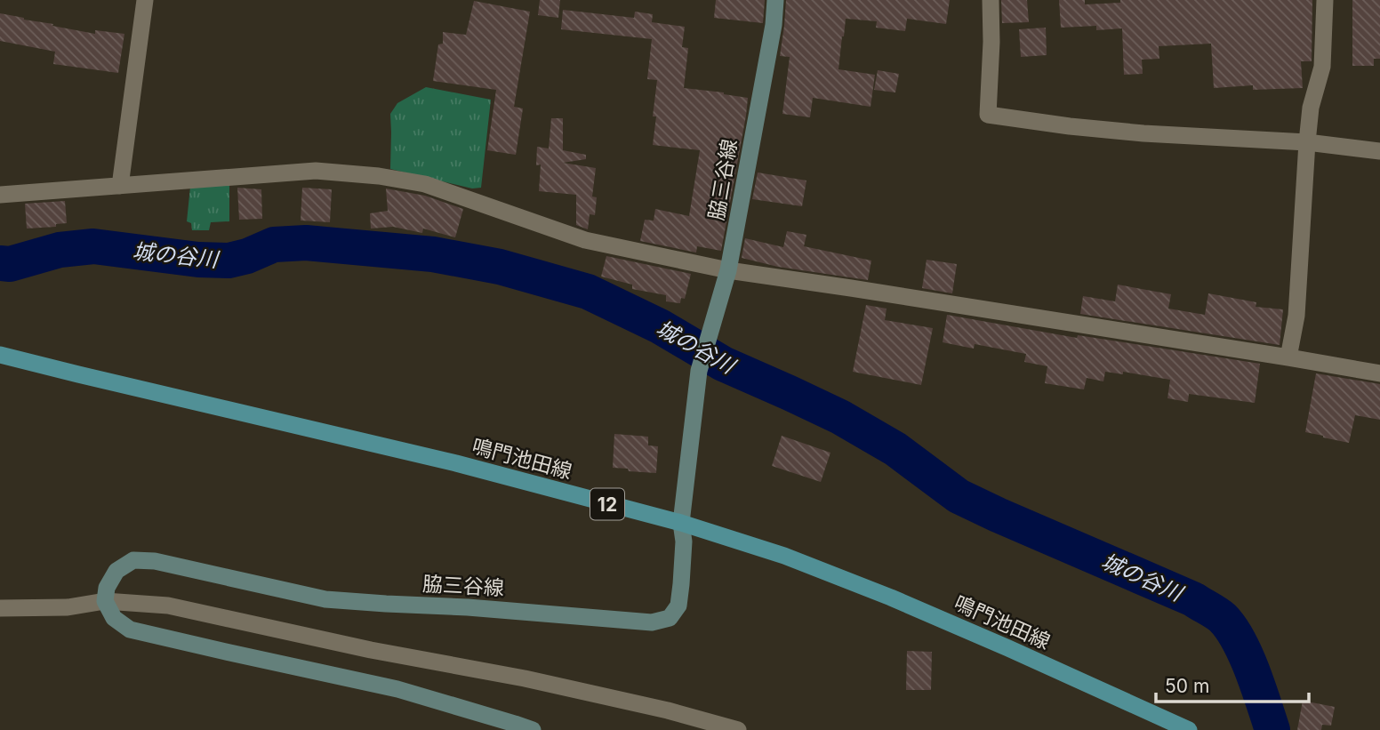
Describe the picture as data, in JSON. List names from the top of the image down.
{
  "streets": {
    "main road": ["脇三谷線", "鳴門池田線", "12"]
  },
  "crossings": [
    ["脇三谷線", "鳴門池田線"]
  ],
  "water": ["城の谷川"],
  "scale_bar": "50 m"
}
